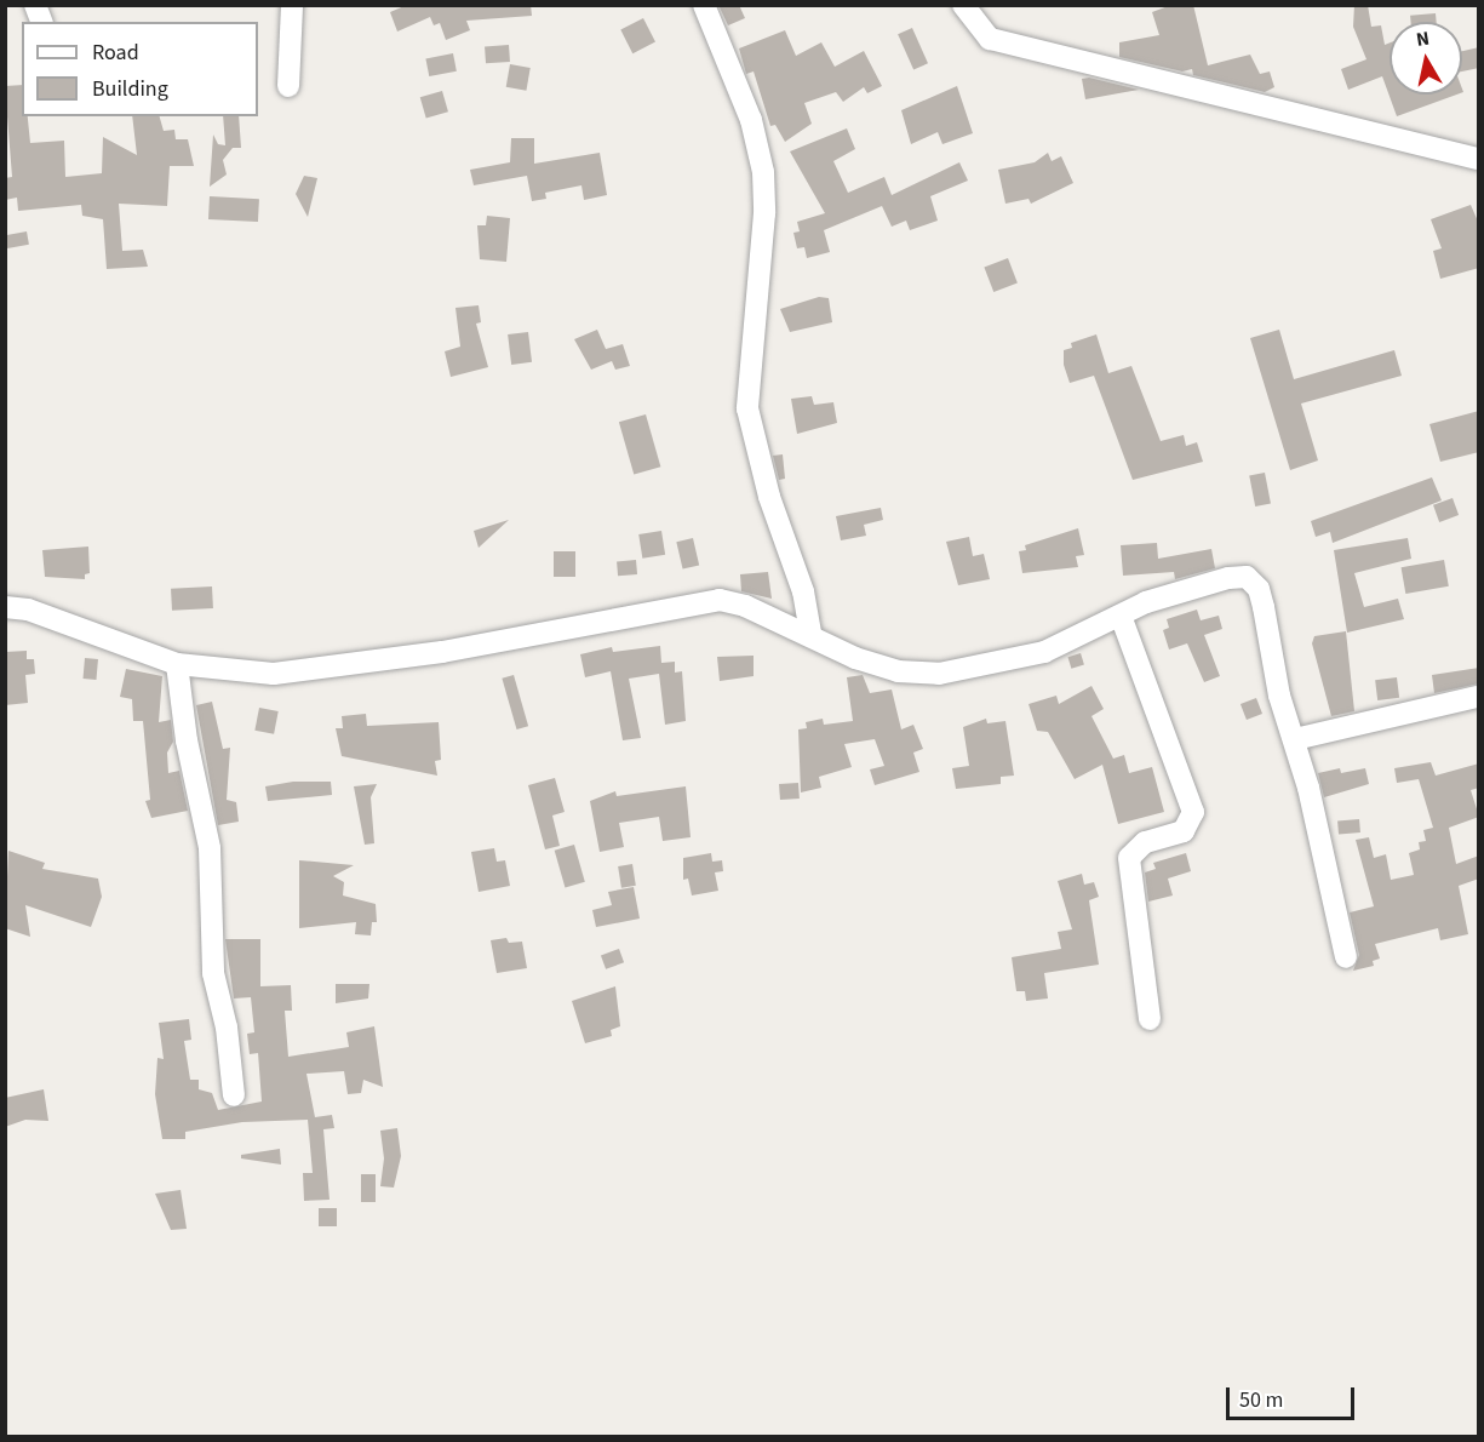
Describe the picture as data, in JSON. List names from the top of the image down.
{
  "legend": ["Road", "Building"],
  "scale_bar": "50 m",
  "north": "top"
}
